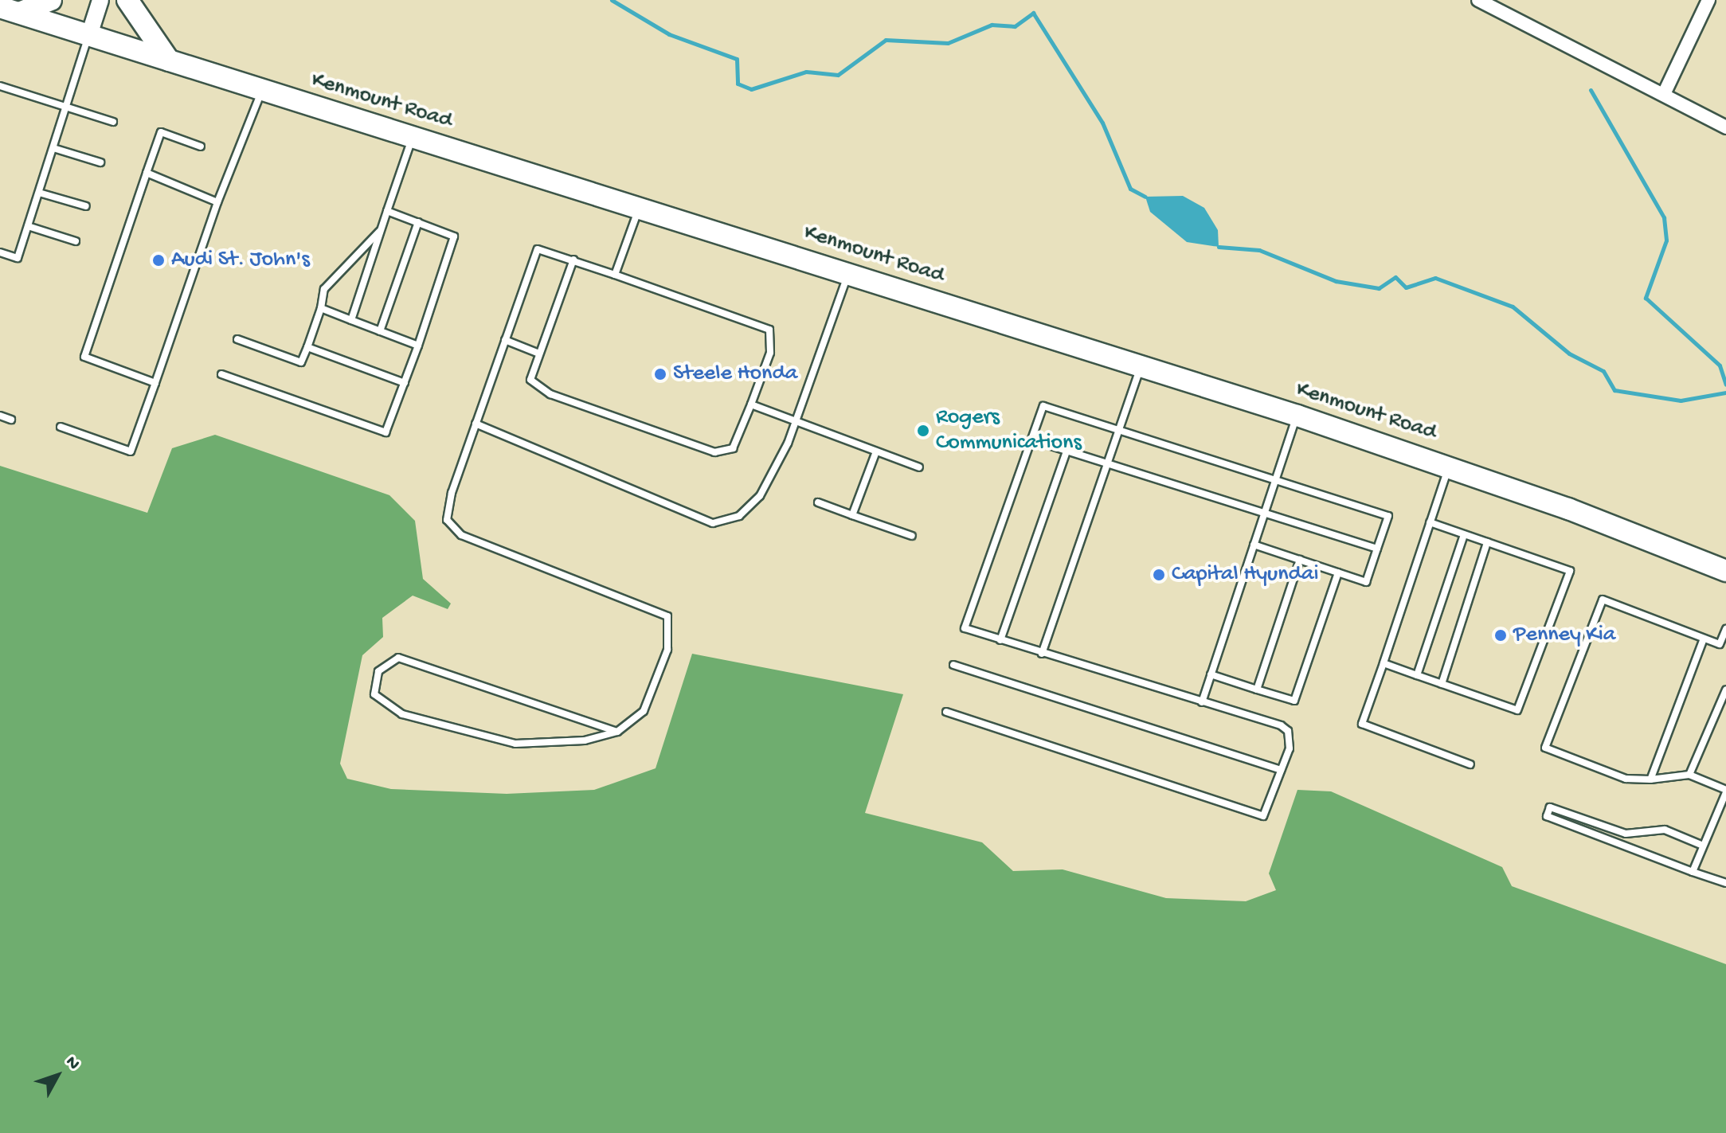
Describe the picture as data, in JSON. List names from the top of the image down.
{
  "streets": {
    "main road": ["Kenmount Road"]
  },
  "places": [
    "Audi St. John's",
    "Steele Honda",
    "Rogers Communications",
    "Capital Hyundai",
    "Penney Kia"
  ],
  "north": "top right"
}
